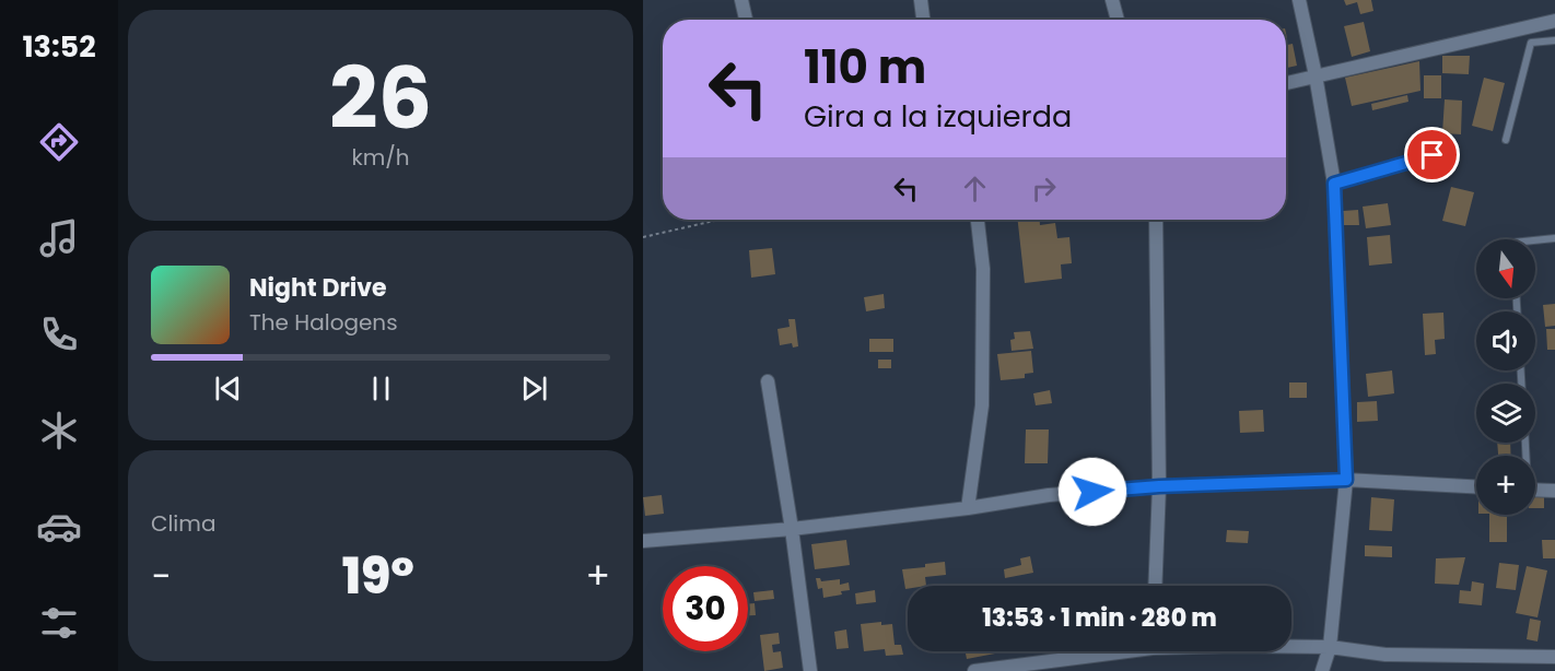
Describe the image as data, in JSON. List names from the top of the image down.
{
  "north": "bottom",
  "page": {
    "tabs": "13:52",
    "tile": [
      ["26", "km/h"],
      "Clima"
    ],
    "turn": ["110 m", "Gira a la izquierda"],
    "map_buttons": "+",
    "song": ["Night Drive", "The Halogens"],
    "heat": ["−", "19°", "+"],
    "limit": "30",
    "trip": "13:53 · 1 min · 280 m"
  }
}
